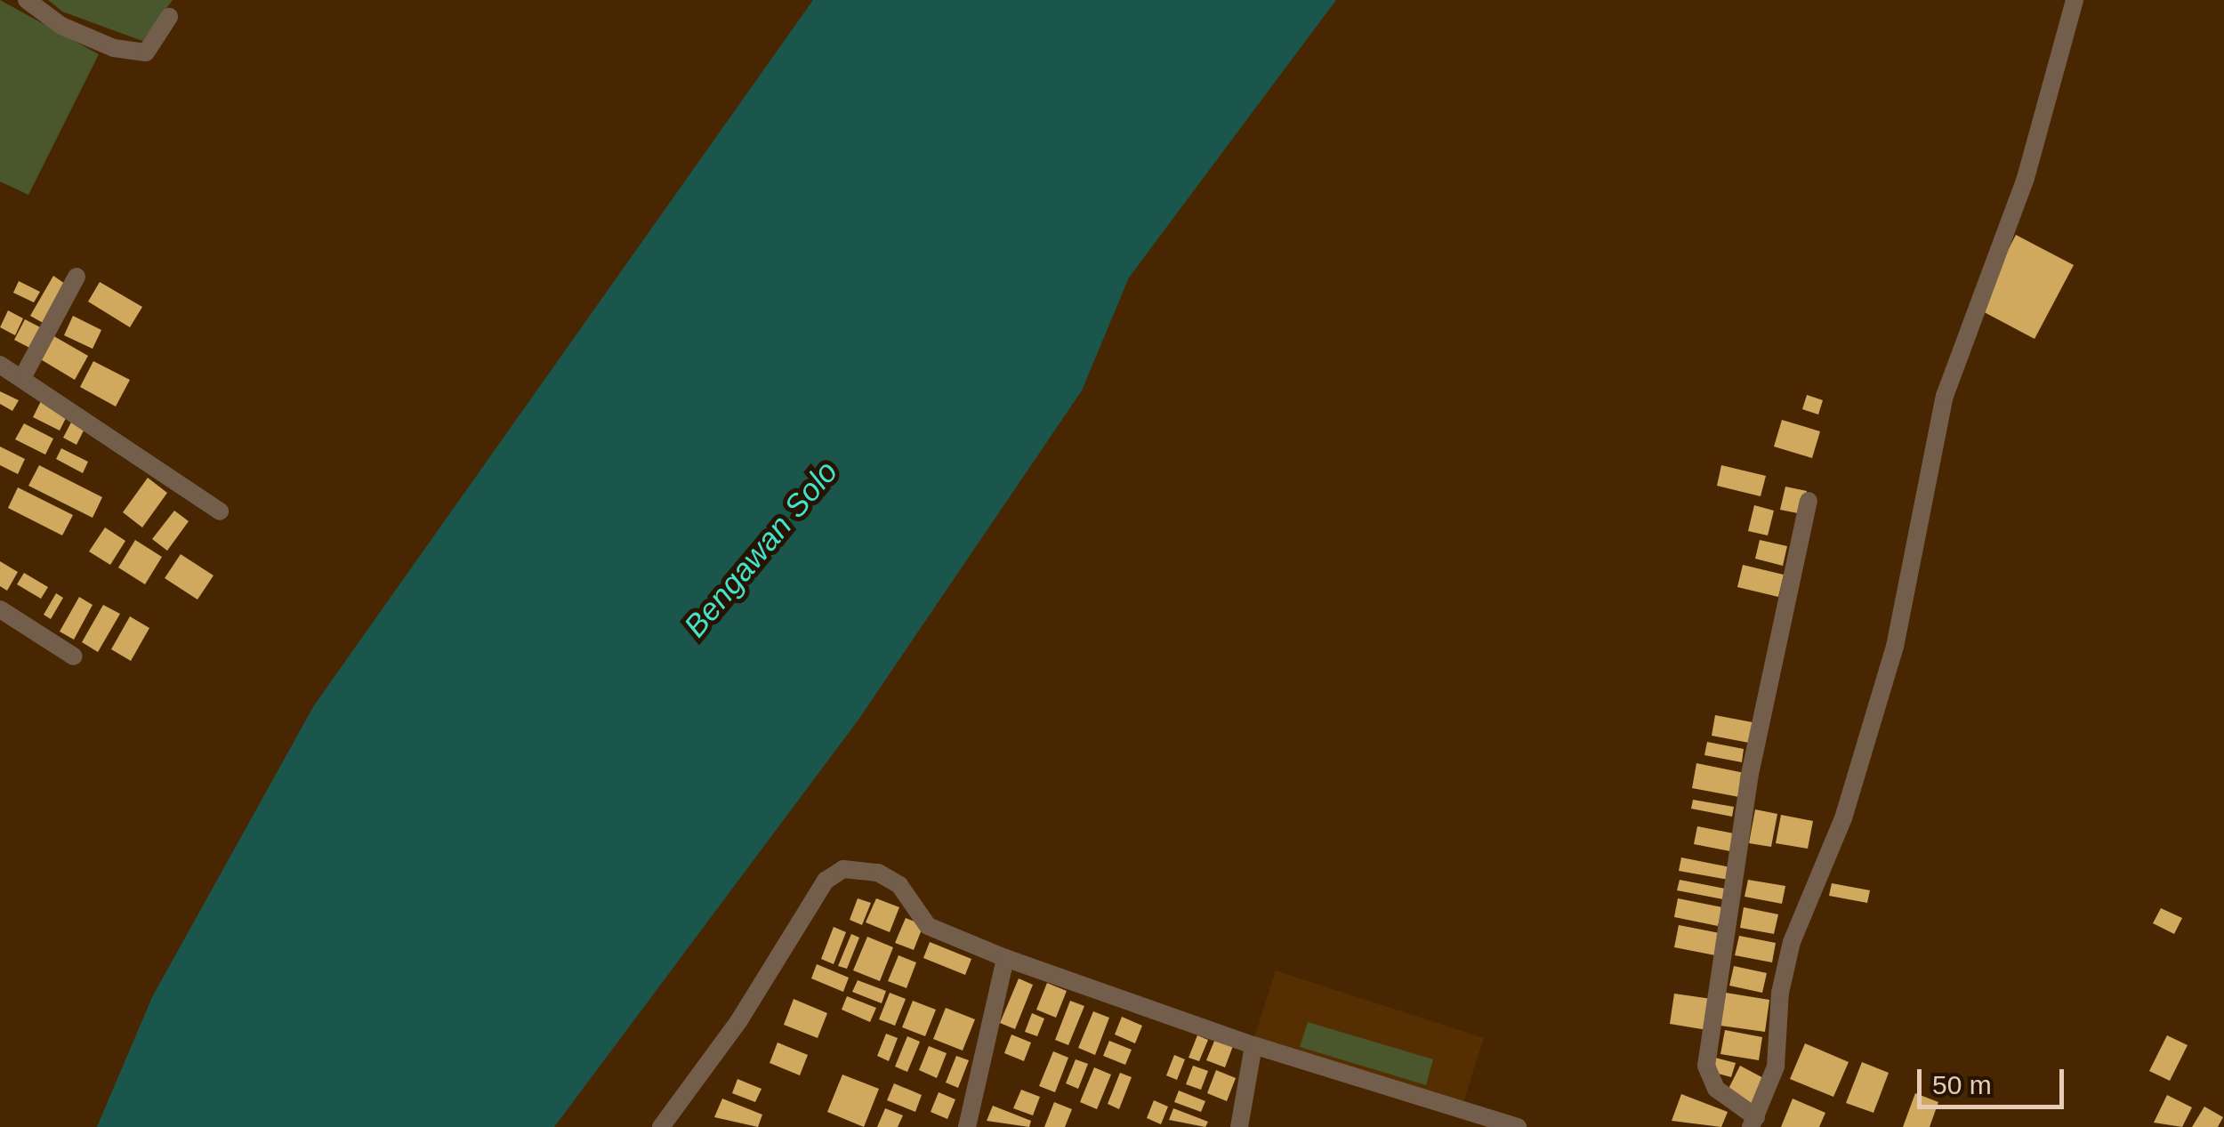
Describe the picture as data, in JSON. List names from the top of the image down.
{
  "water": ["Bengawan Solo"],
  "scale_bar": "50 m"
}
